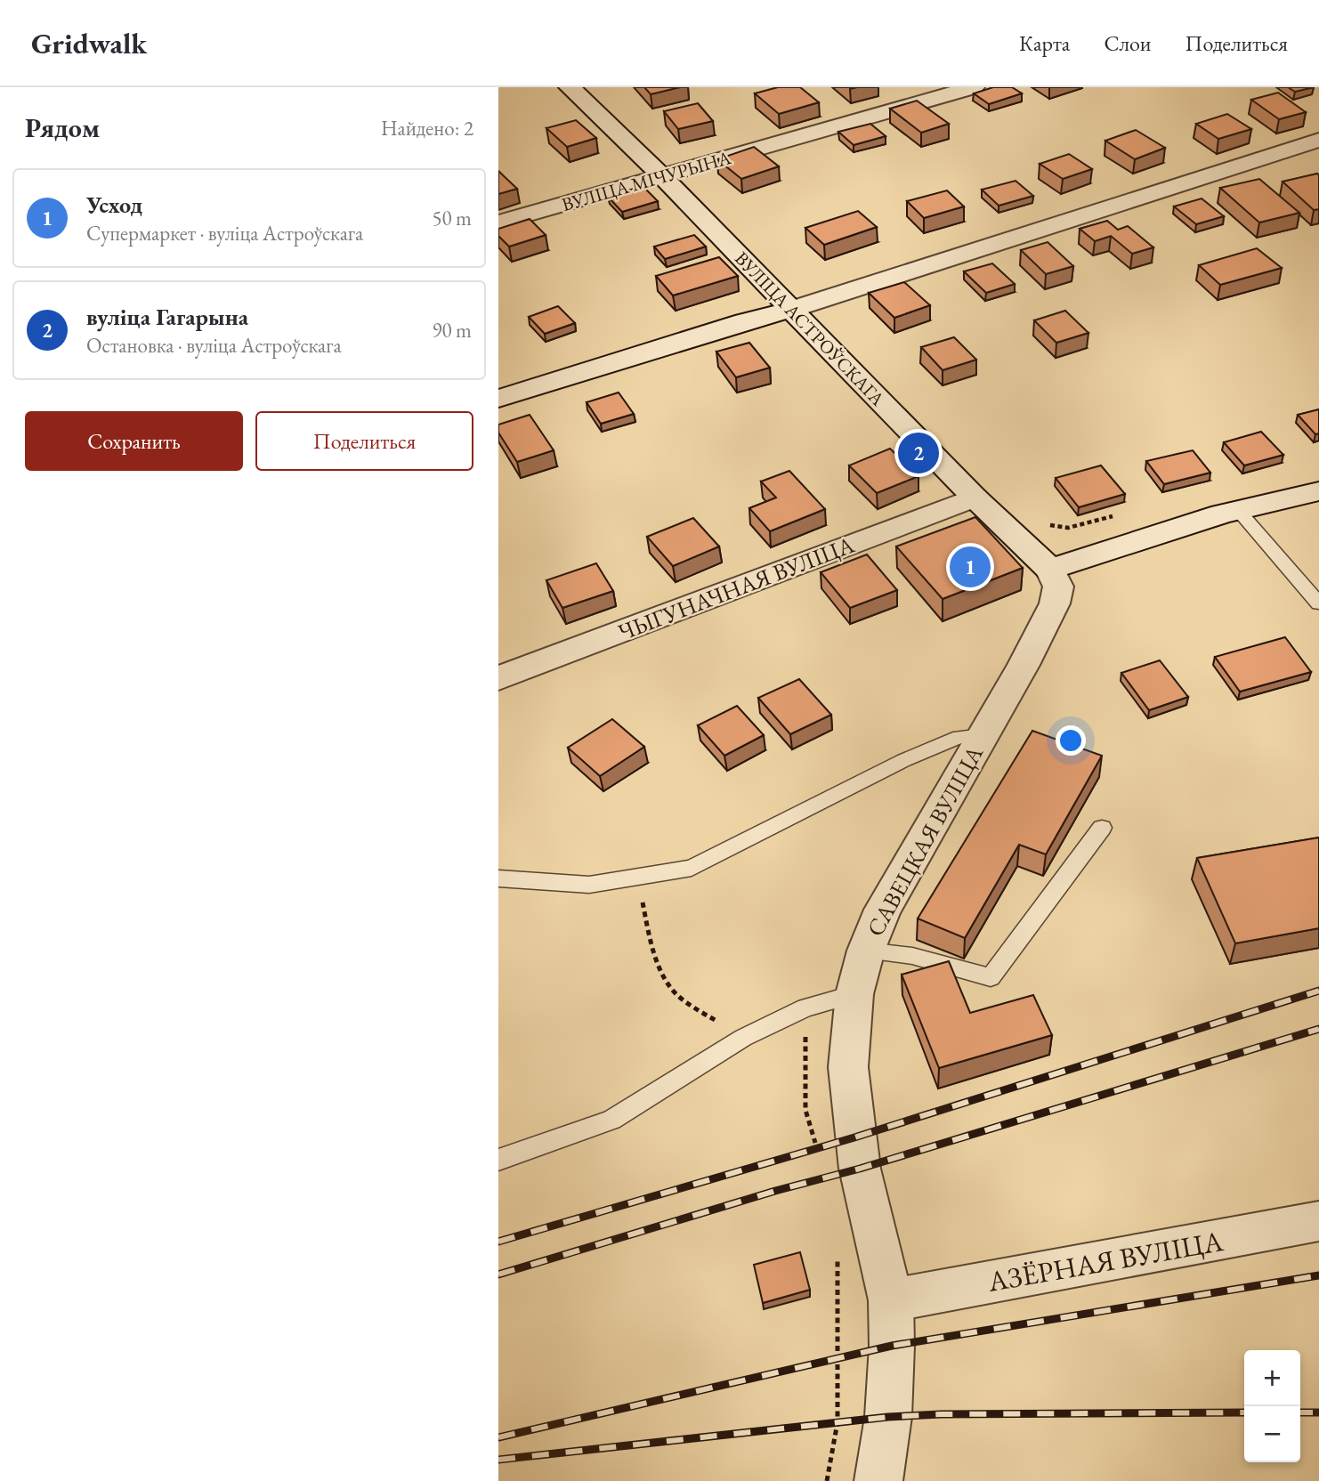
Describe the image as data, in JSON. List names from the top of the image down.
{
  "streets": {
    "street": [
      "ВУЛІЦА МІЧУРЫНА",
      "ВУЛІЦА АСТРОЎСКАГА",
      "ЧЫГУНАЧНАЯ ВУЛІЦА",
      "САВЕЦКАЯ ВУЛІЦА",
      "АЗЁРНАЯ ВУЛІЦА"
    ]
  },
  "crossings": [
    ["ВУЛІЦА МІЧУРЫНА", "ВУЛІЦА АСТРОЎСКАГА"],
    ["ВУЛІЦА АСТРОЎСКАГА", "ЧЫГУНАЧНАЯ ВУЛІЦА"],
    ["ВУЛІЦА АСТРОЎСКАГА", "САВЕЦКАЯ ВУЛІЦА"],
    ["САВЕЦКАЯ ВУЛІЦА", "АЗЁРНАЯ ВУЛІЦА"]
  ],
  "page": {
    "header": "Gridwalk",
    "nav": ["Карта", "Слои", "Поделиться"],
    "heading": ["Рядом", "Найдено: 2"],
    "list": [
      {
        "mark": "1",
        "name": "Усход",
        "note": "Супермаркет · вуліца Астроўскага",
        "value": "50 m"
      },
      {
        "mark": "2",
        "name": "вуліца Гагарына",
        "note": "Остановка · вуліца Астроўскага",
        "value": "90 m"
      }
    ],
    "buttons": ["Сохранить", "Поделиться"],
    "pins": ["2", "1"],
    "map_buttons": ["+", "−"]
  }
}
